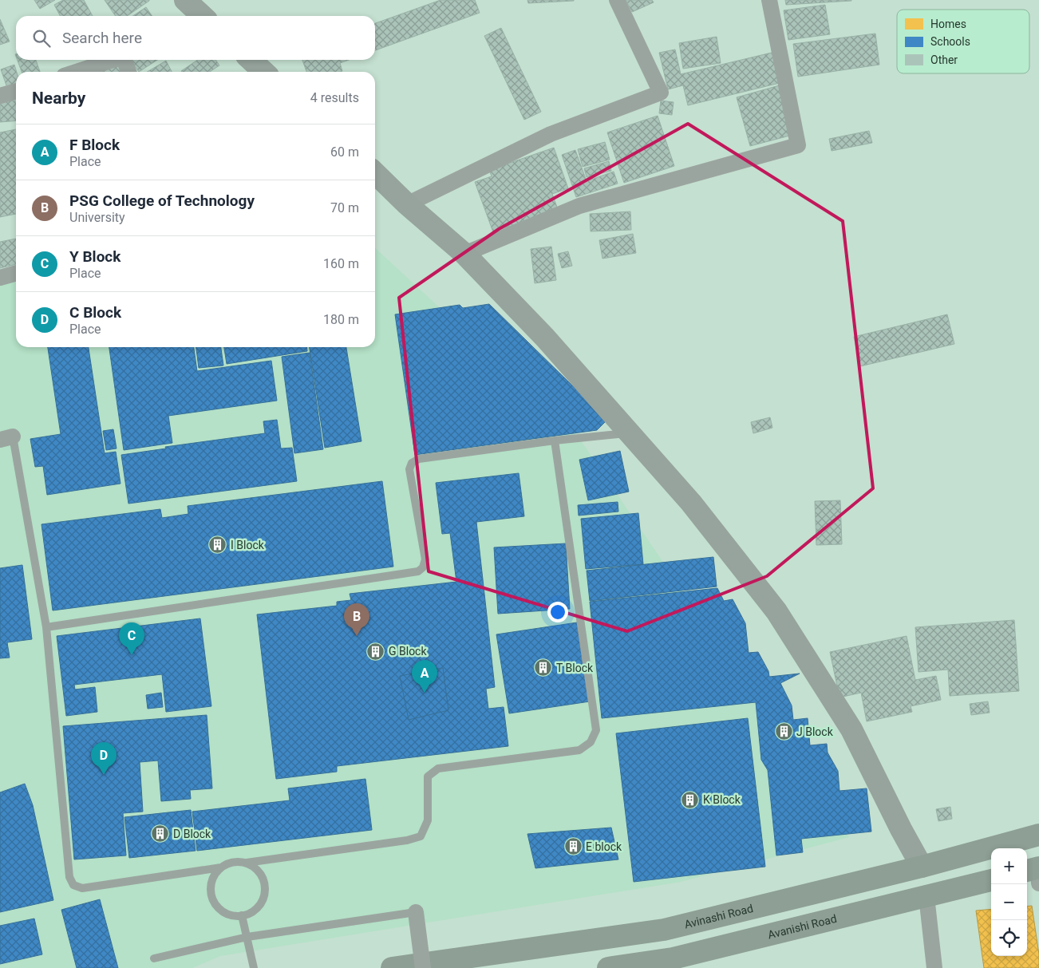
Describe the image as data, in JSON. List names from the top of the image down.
{
  "streets": {
    "main road": ["Avinashi Road", "Avanishi Road"]
  },
  "places": {
    "building": [
      "I Block",
      "G Block",
      "T Block",
      "J Block",
      "K Block",
      "D Block",
      "E block"
    ]
  },
  "legend": ["Homes", "Schools", "Other"],
  "page": {
    "search": "Search here",
    "heading": ["Nearby", "4 results"],
    "list": [
      {
        "mark": "A",
        "name": "F Block",
        "note": "Place",
        "value": "60 m"
      },
      {
        "mark": "B",
        "name": "PSG College of Technology",
        "note": "University",
        "value": "70 m"
      },
      {
        "mark": "C",
        "name": "Y Block",
        "note": "Place",
        "value": "160 m"
      },
      {
        "mark": "D",
        "name": "C Block",
        "note": "Place",
        "value": "180 m"
      }
    ],
    "pins": [
      "B",
      "C",
      "A",
      "D"
    ],
    "map_buttons": ["+", "−"]
  }
}
